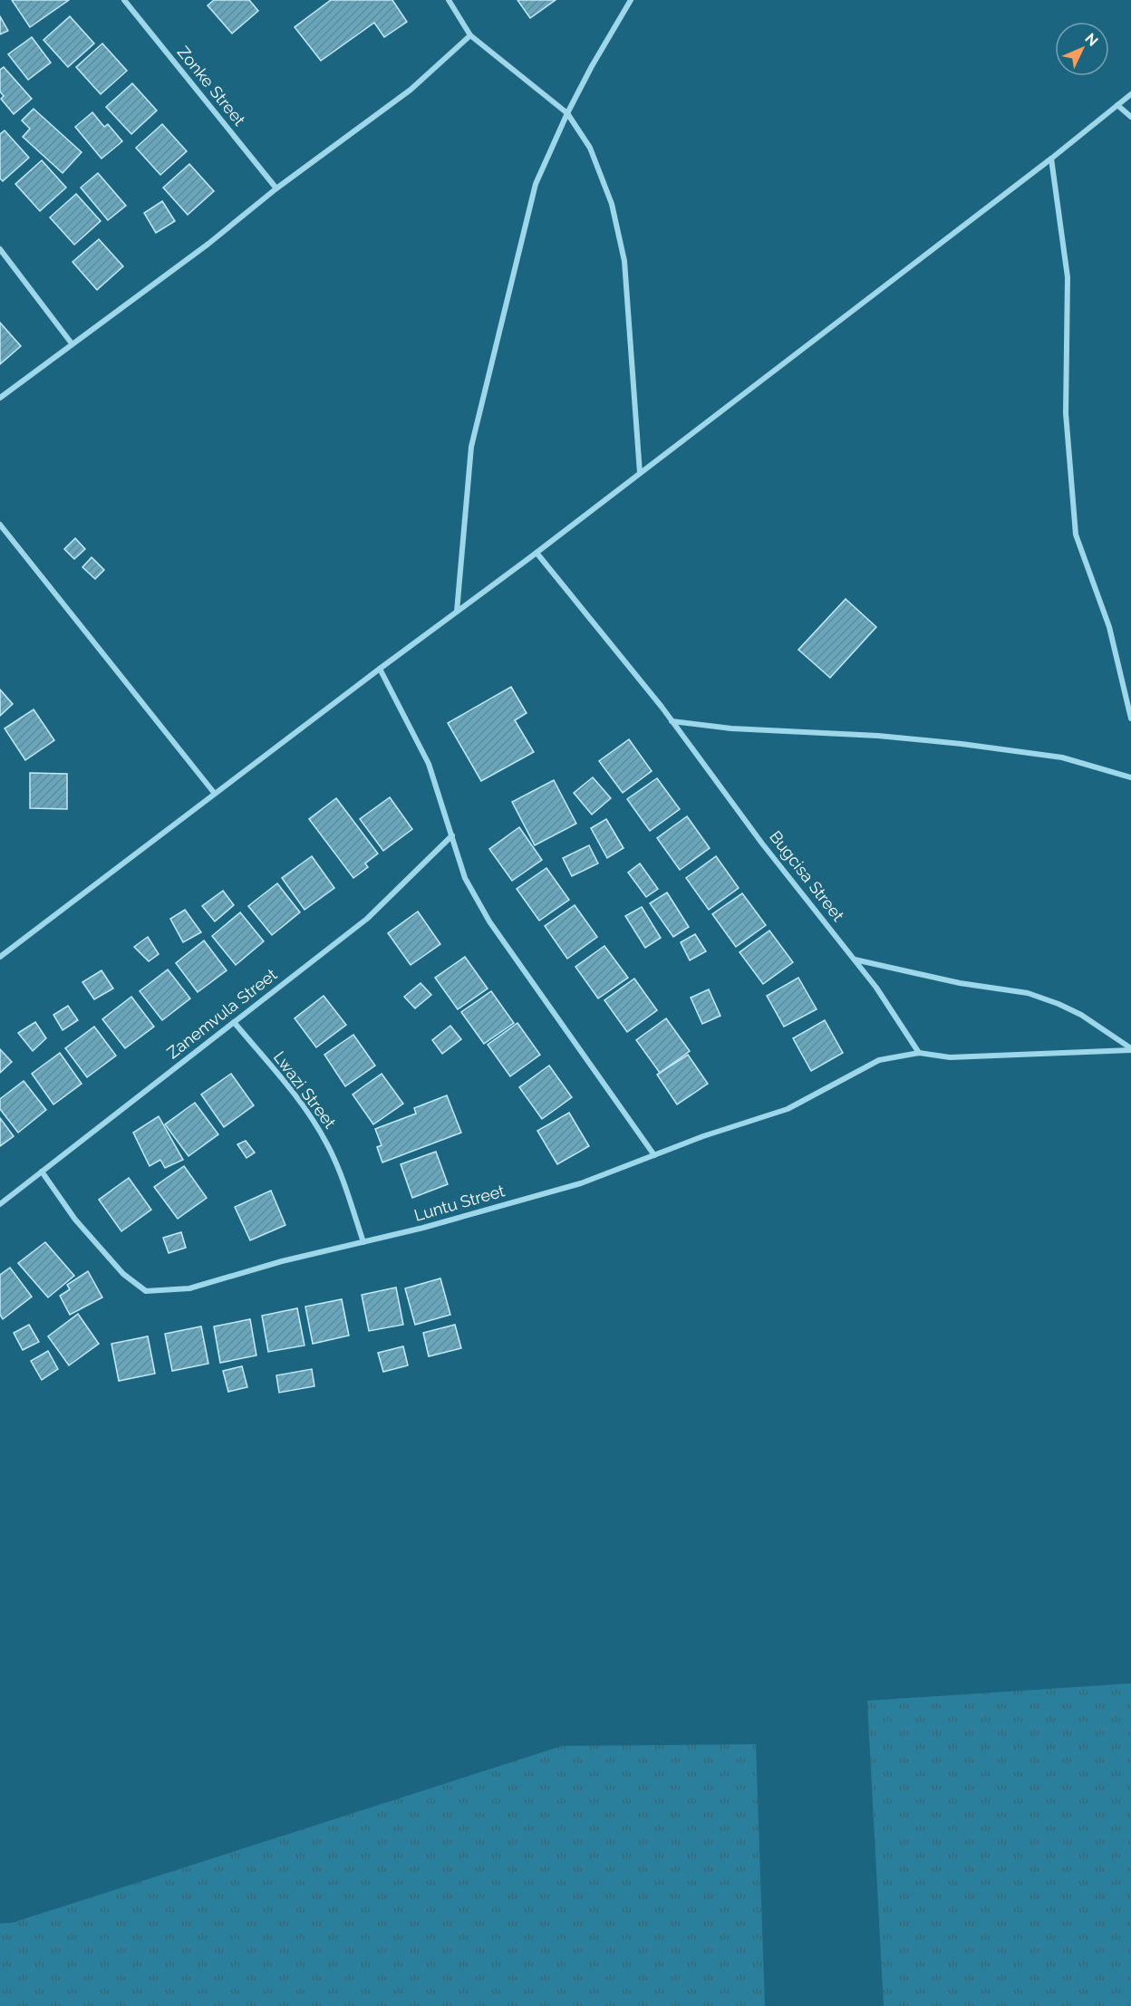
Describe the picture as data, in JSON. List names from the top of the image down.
{
  "streets": {
    "street": [
      "Zonke Street",
      "Bugcisa Street",
      "Zanemvula Street",
      "Lwazi Street",
      "Luntu Street"
    ]
  },
  "crossings": [
    ["Bugcisa Street", "Luntu Street"],
    ["Zanemvula Street", "Lwazi Street"],
    ["Zanemvula Street", "Luntu Street"],
    ["Lwazi Street", "Luntu Street"]
  ],
  "north": "top right"
}
